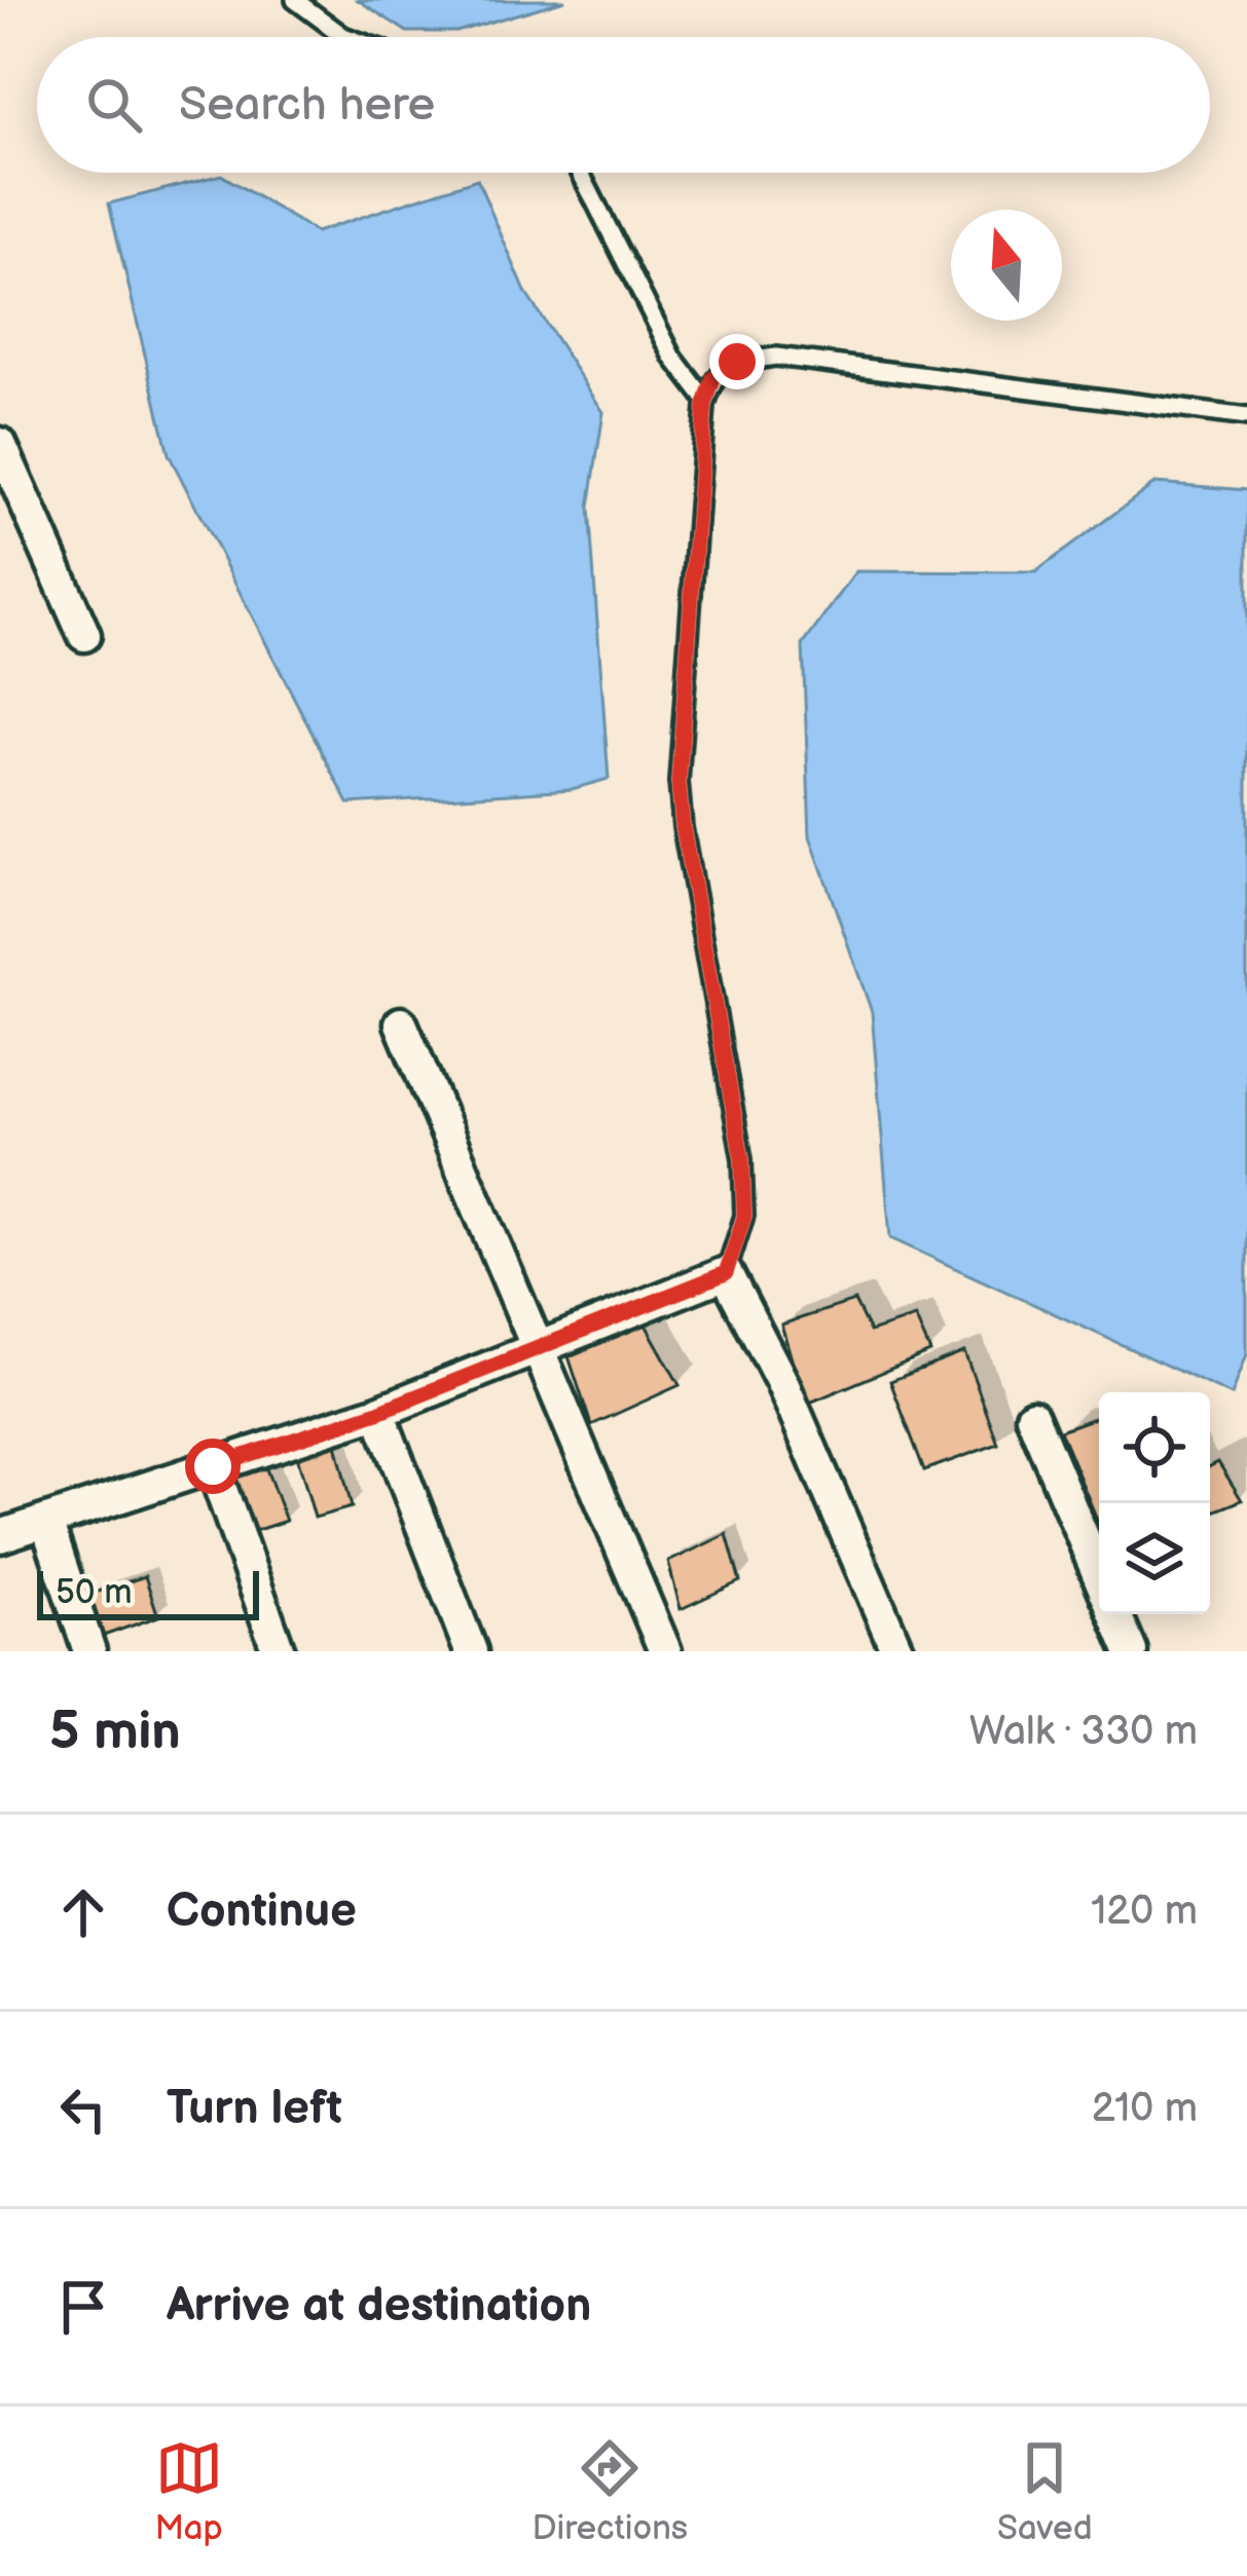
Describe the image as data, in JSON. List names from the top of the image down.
{
  "scale_bar": "50 m",
  "north": "top",
  "page": {
    "search": "Search here",
    "scale": "50 m",
    "heading": ["5 min", "Walk · 330 m"],
    "list": [
      ["Continue", "120 m"],
      ["Turn left", "210 m"],
      "Arrive at destination"
    ],
    "nav": ["Map", "Directions", "Saved"]
  }
}
